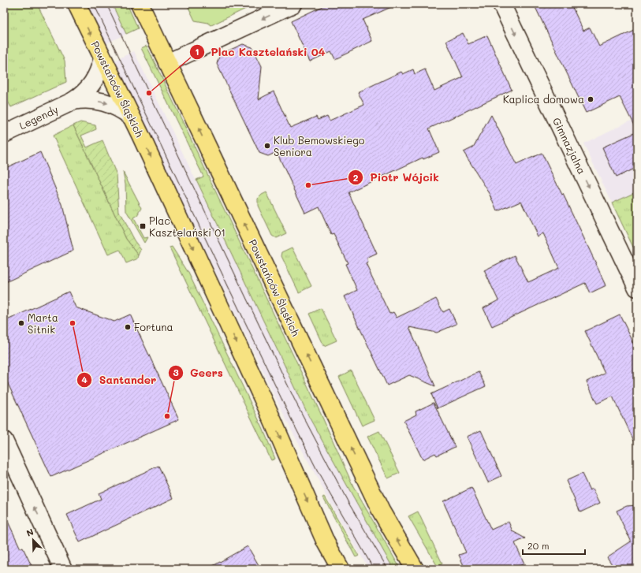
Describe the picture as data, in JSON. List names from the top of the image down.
{
  "streets": {
    "main road": ["Powstańców Śląskich"],
    "street": ["Legendy", "Gimnazjalna"]
  },
  "crossings": [
    ["Powstańców Śląskich", "Legendy"]
  ],
  "one_way": ["Gimnazjalna"],
  "places": {
    "other": [
      "Plac Kasztelański 04",
      "Kaplica domowa",
      "Klub Bemowskiego Seniora",
      "Piotr Wójcik",
      "Marta Sitnik",
      "Santander",
      "Fortuna",
      "Geers"
    ],
    "transit": ["Plac Kasztelański 01"]
  },
  "scale_bar": "20 m",
  "north": "top left"
}
